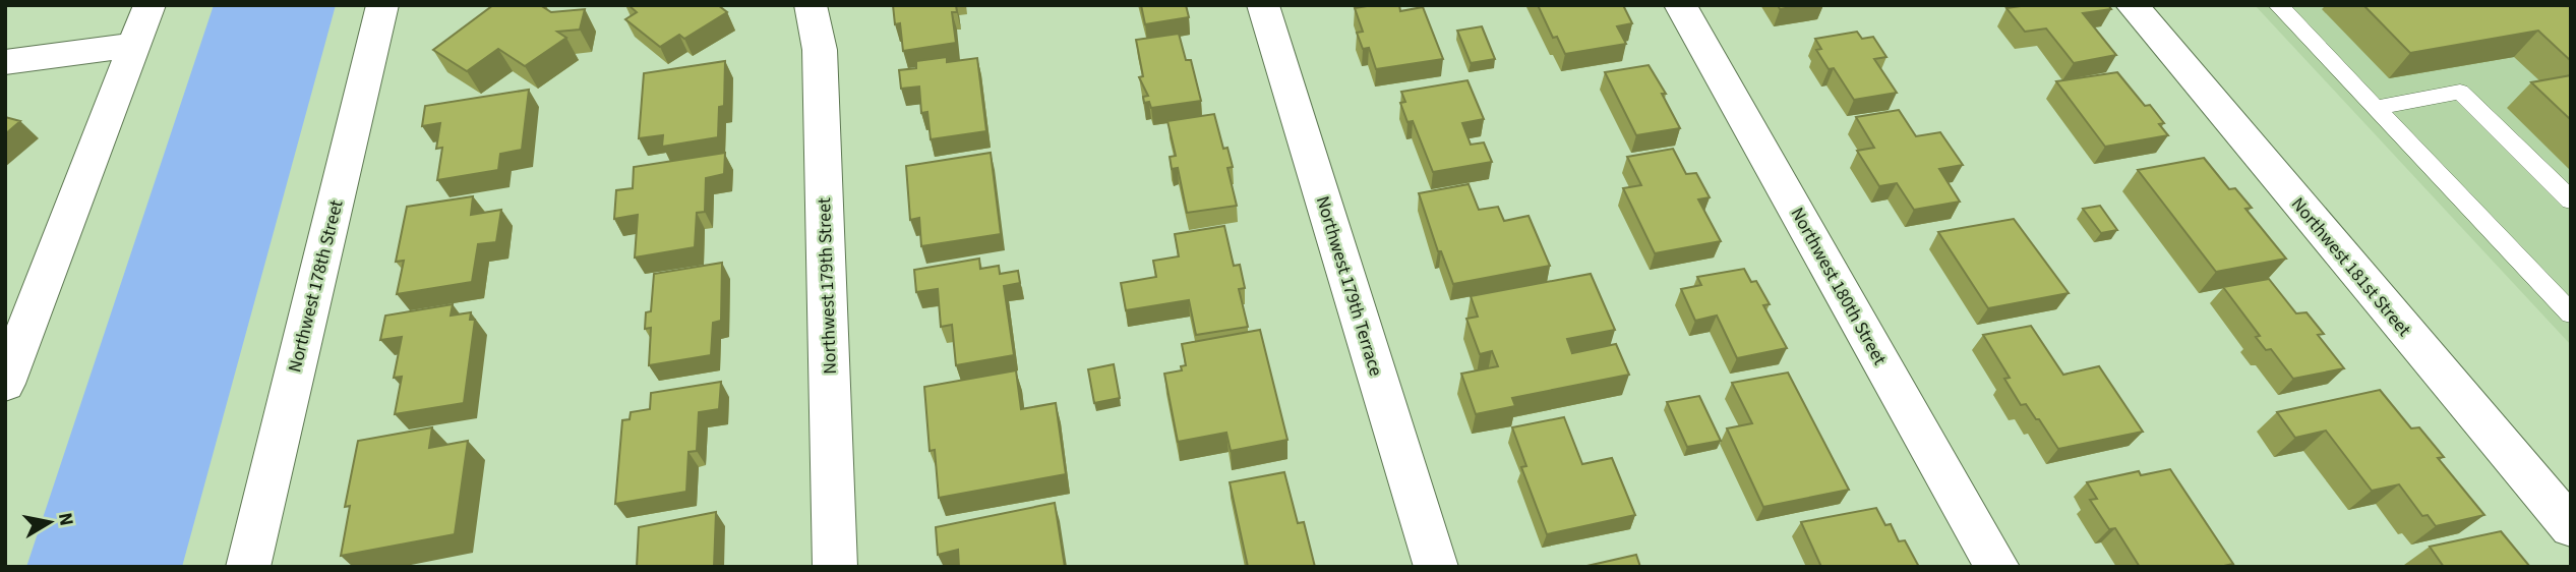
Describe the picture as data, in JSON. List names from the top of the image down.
{
  "streets": {
    "street": [
      "Northwest 181st Street",
      "Northwest 178th Street",
      "Northwest 179th Street",
      "Northwest 179th Terrace",
      "Northwest 180th Street"
    ]
  },
  "north": "right"
}
